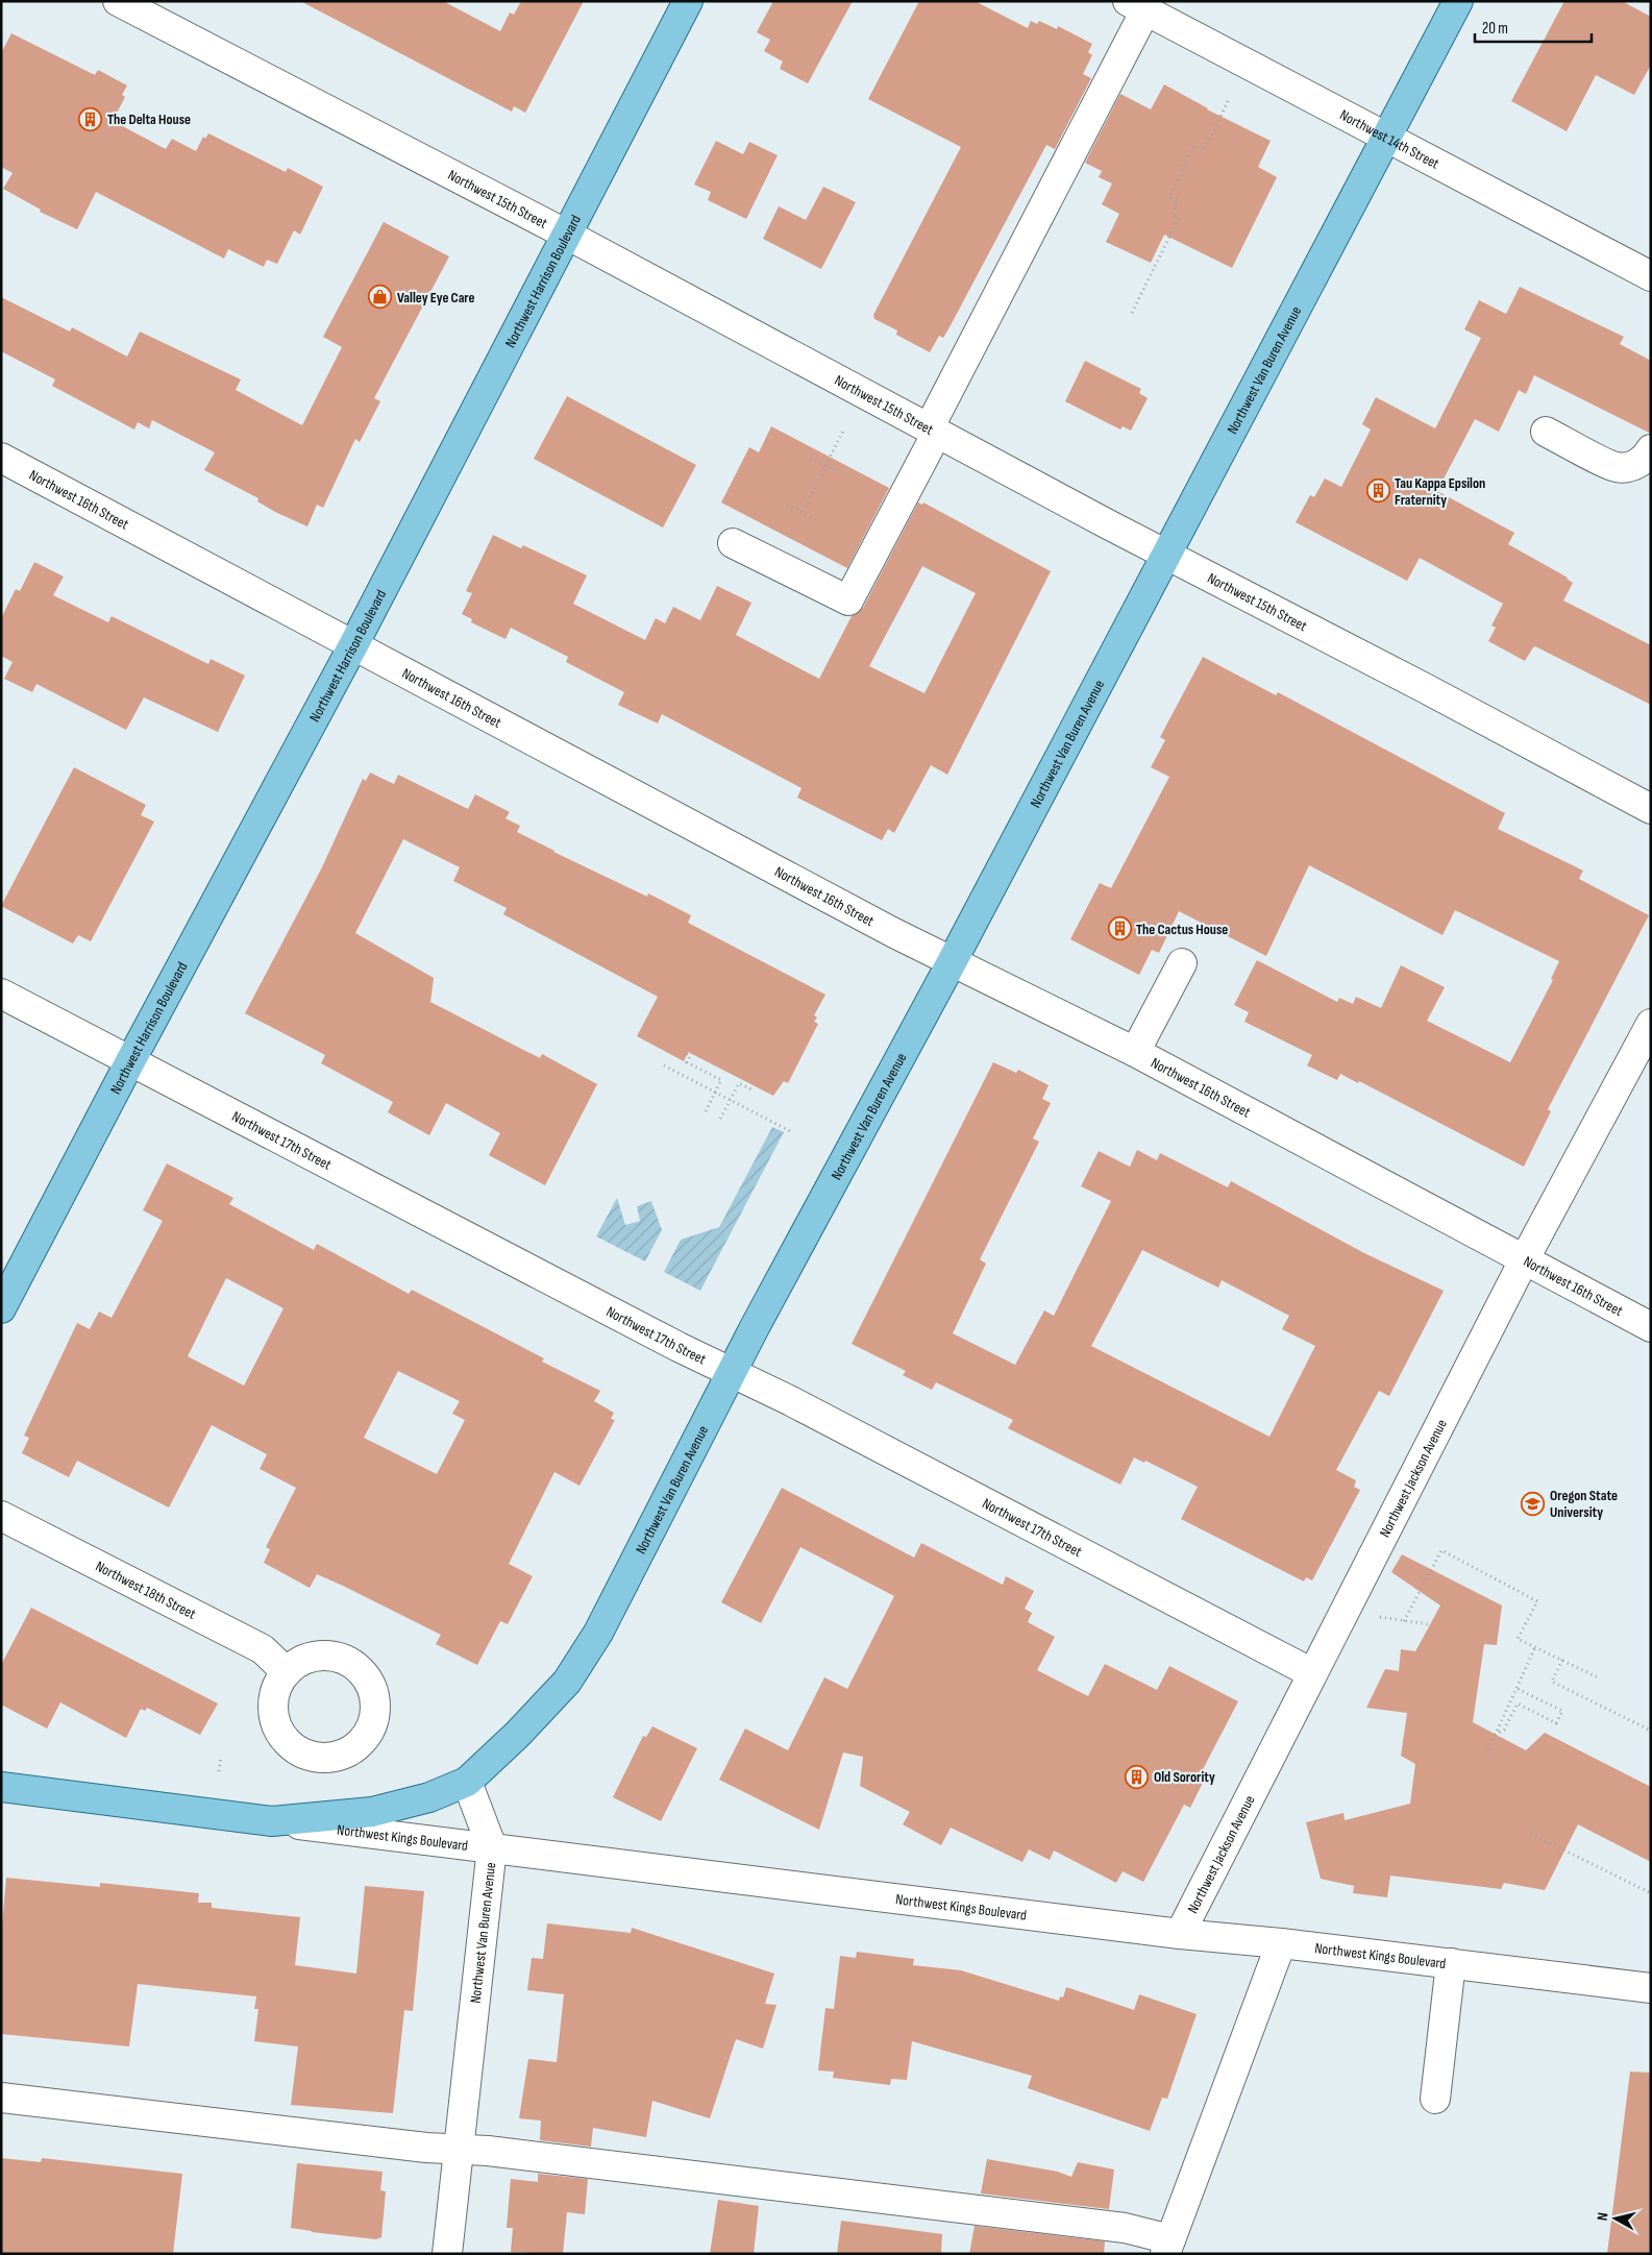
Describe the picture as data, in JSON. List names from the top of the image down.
{
  "streets": {
    "main road": ["Northwest Harrison Boulevard", "Northwest Van Buren Avenue", "Northwest Kings Boulevard"],
    "street": [
      "Northwest 14th Street",
      "Northwest 15th Street",
      "Northwest 16th Street",
      "Northwest 17th Street",
      "Northwest Jackson Avenue",
      "Northwest 18th Street"
    ]
  },
  "crossings": [
    ["Northwest 14th Street", "Northwest Van Buren Avenue"],
    ["Northwest 15th Street", "Northwest Harrison Boulevard"],
    ["Northwest 15th Street", "Northwest Van Buren Avenue"],
    ["Northwest Harrison Boulevard", "Northwest 16th Street"],
    ["Northwest Harrison Boulevard", "Northwest 17th Street"],
    ["Northwest Van Buren Avenue", "Northwest 16th Street"],
    ["Northwest Van Buren Avenue", "Northwest 17th Street"],
    ["Northwest Van Buren Avenue", "Northwest Kings Boulevard"],
    ["Northwest 16th Street", "Northwest Jackson Avenue"],
    ["Northwest 17th Street", "Northwest Jackson Avenue"],
    ["Northwest Jackson Avenue", "Northwest Kings Boulevard"]
  ],
  "places": {
    "building": [
      "The Delta House",
      "Tau Kappa Epsilon Fraternity",
      "The Cactus House",
      "Old Sorority"
    ],
    "shop": ["Valley Eye Care"],
    "school or university": ["Oregon State University"]
  },
  "scale_bar": "20 m",
  "north": "left"
}
